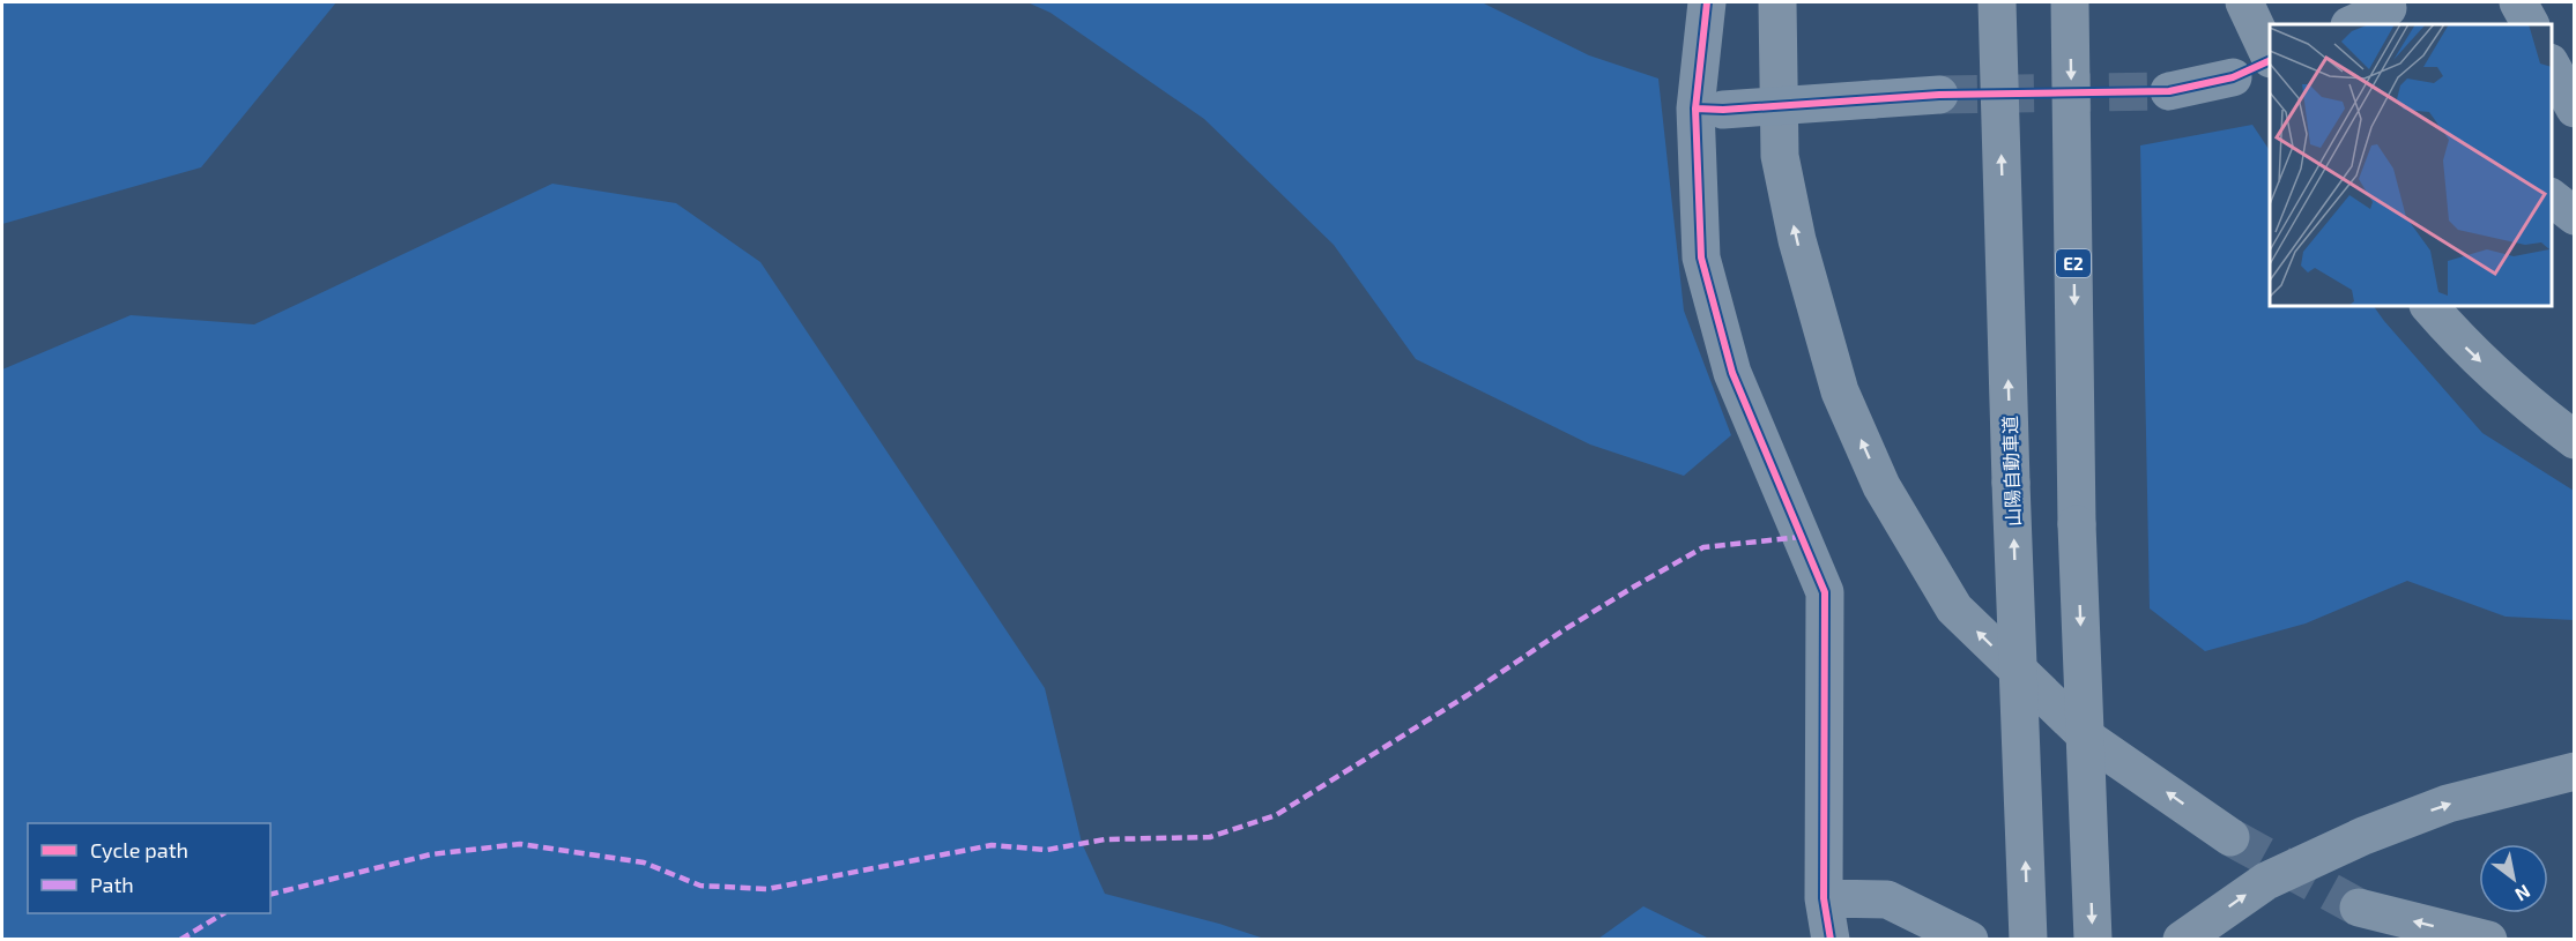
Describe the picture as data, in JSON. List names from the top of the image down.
{
  "streets": {
    "highway": ["E2", "山陽自動車道"]
  },
  "legend": ["Cycle path", "Path"],
  "north": "bottom right"
}
